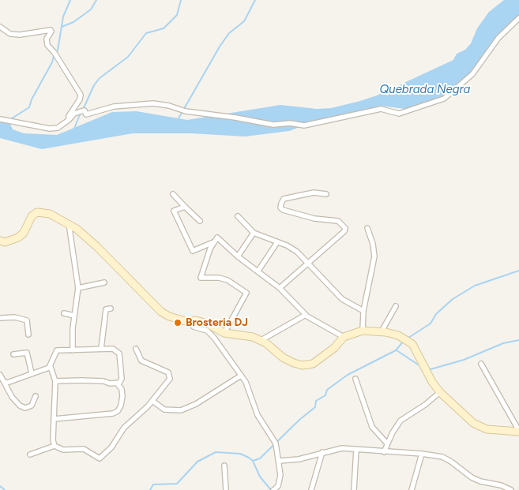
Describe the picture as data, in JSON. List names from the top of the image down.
{
  "water": ["Quebrada Negra"],
  "places": ["Brosteria DJ"]
}
